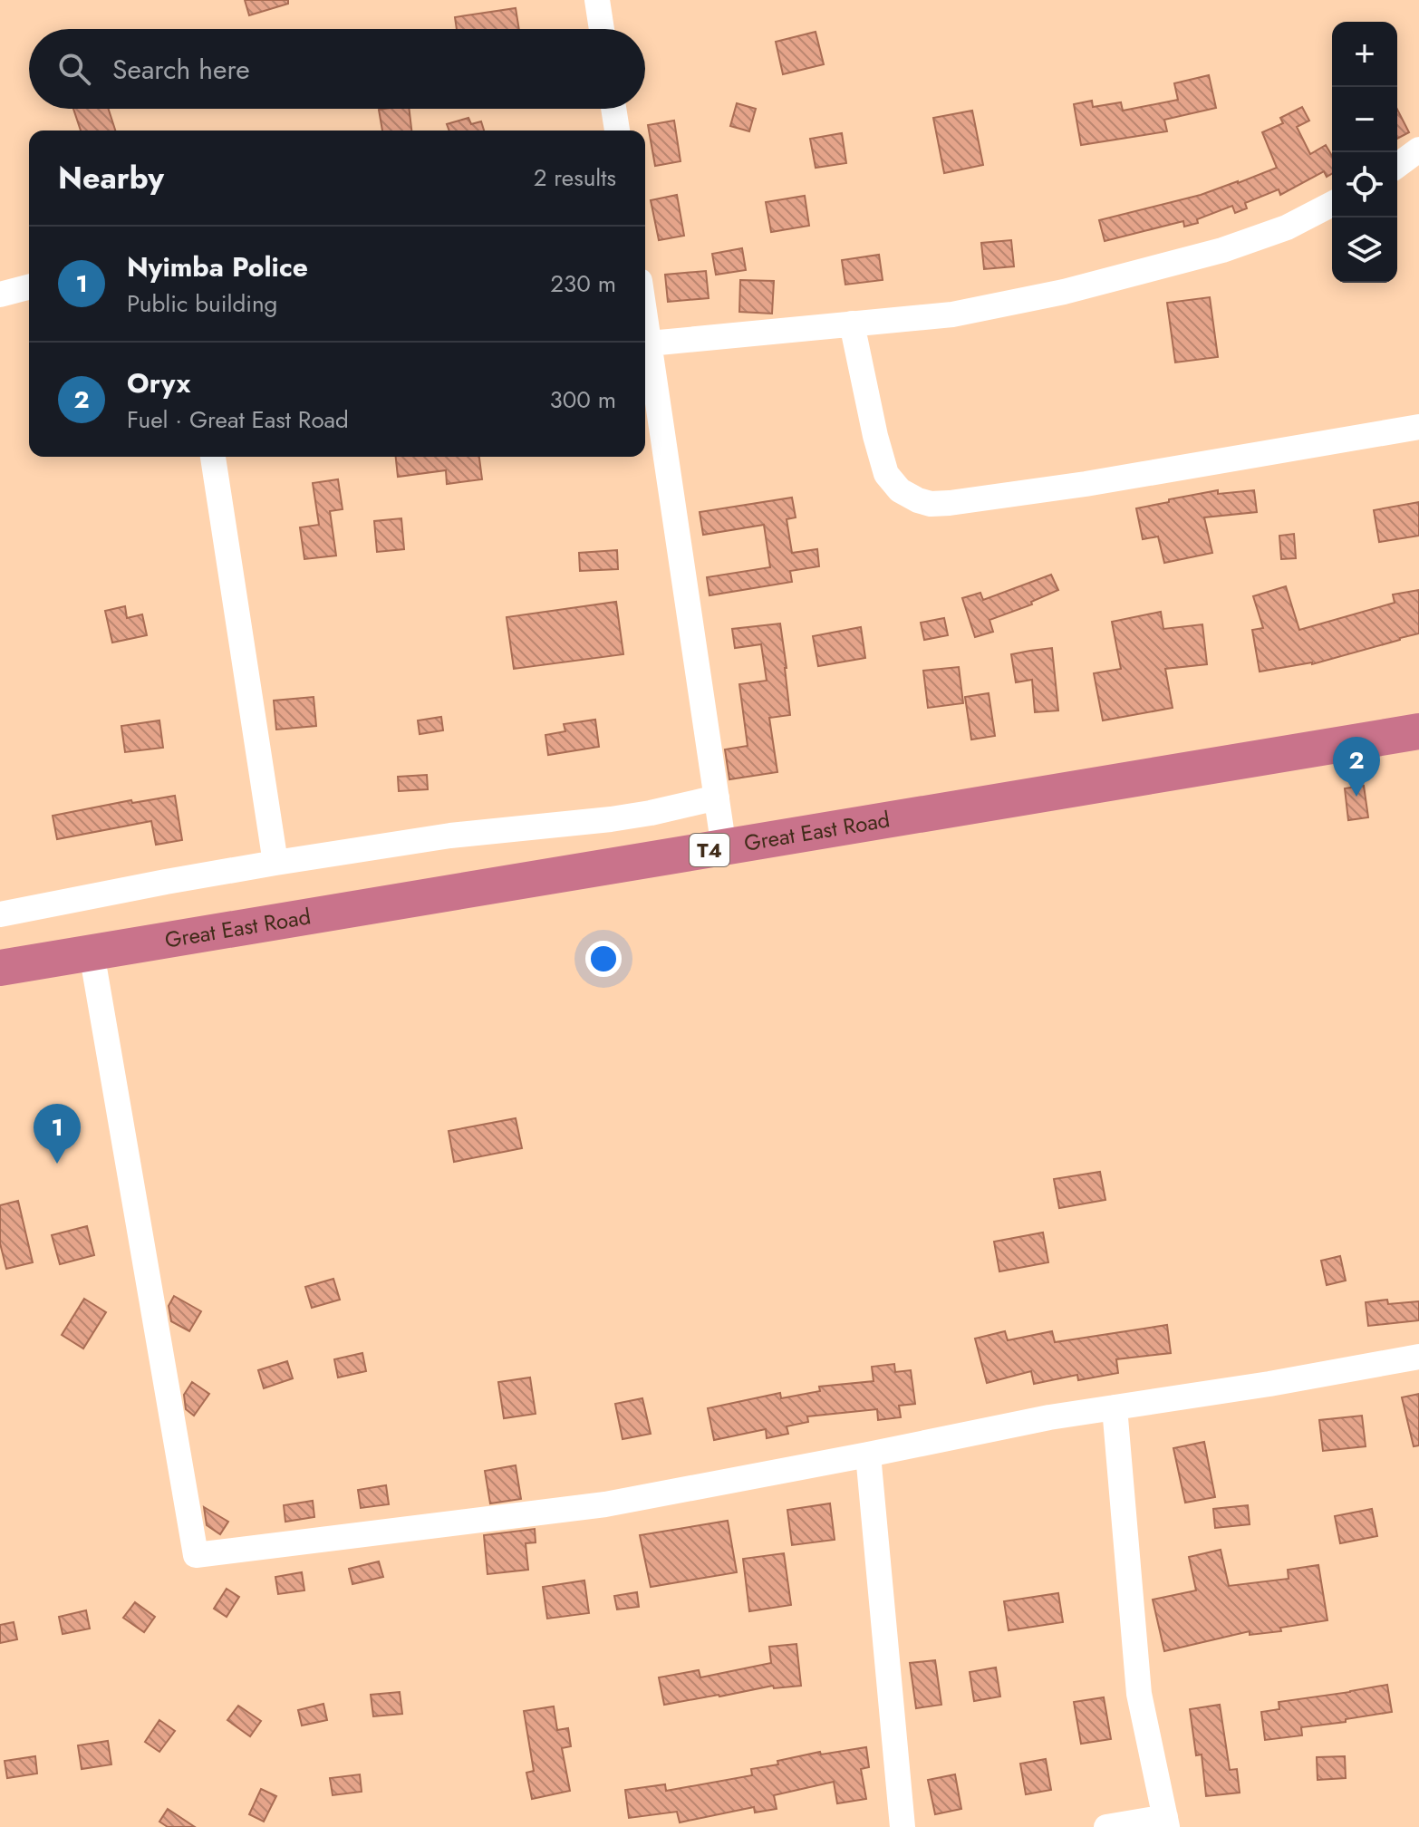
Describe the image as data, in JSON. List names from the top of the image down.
{
  "streets": {
    "highway": ["Great East Road", "T4"]
  },
  "page": {
    "map_buttons": ["+", "−"],
    "search": "Search here",
    "heading": ["Nearby", "2 results"],
    "list": [
      {
        "mark": "1",
        "name": "Nyimba Police",
        "note": "Public building",
        "value": "230 m"
      },
      {
        "mark": "2",
        "name": "Oryx",
        "note": "Fuel · Great East Road",
        "value": "300 m"
      }
    ],
    "pins": ["2", "1"]
  }
}
